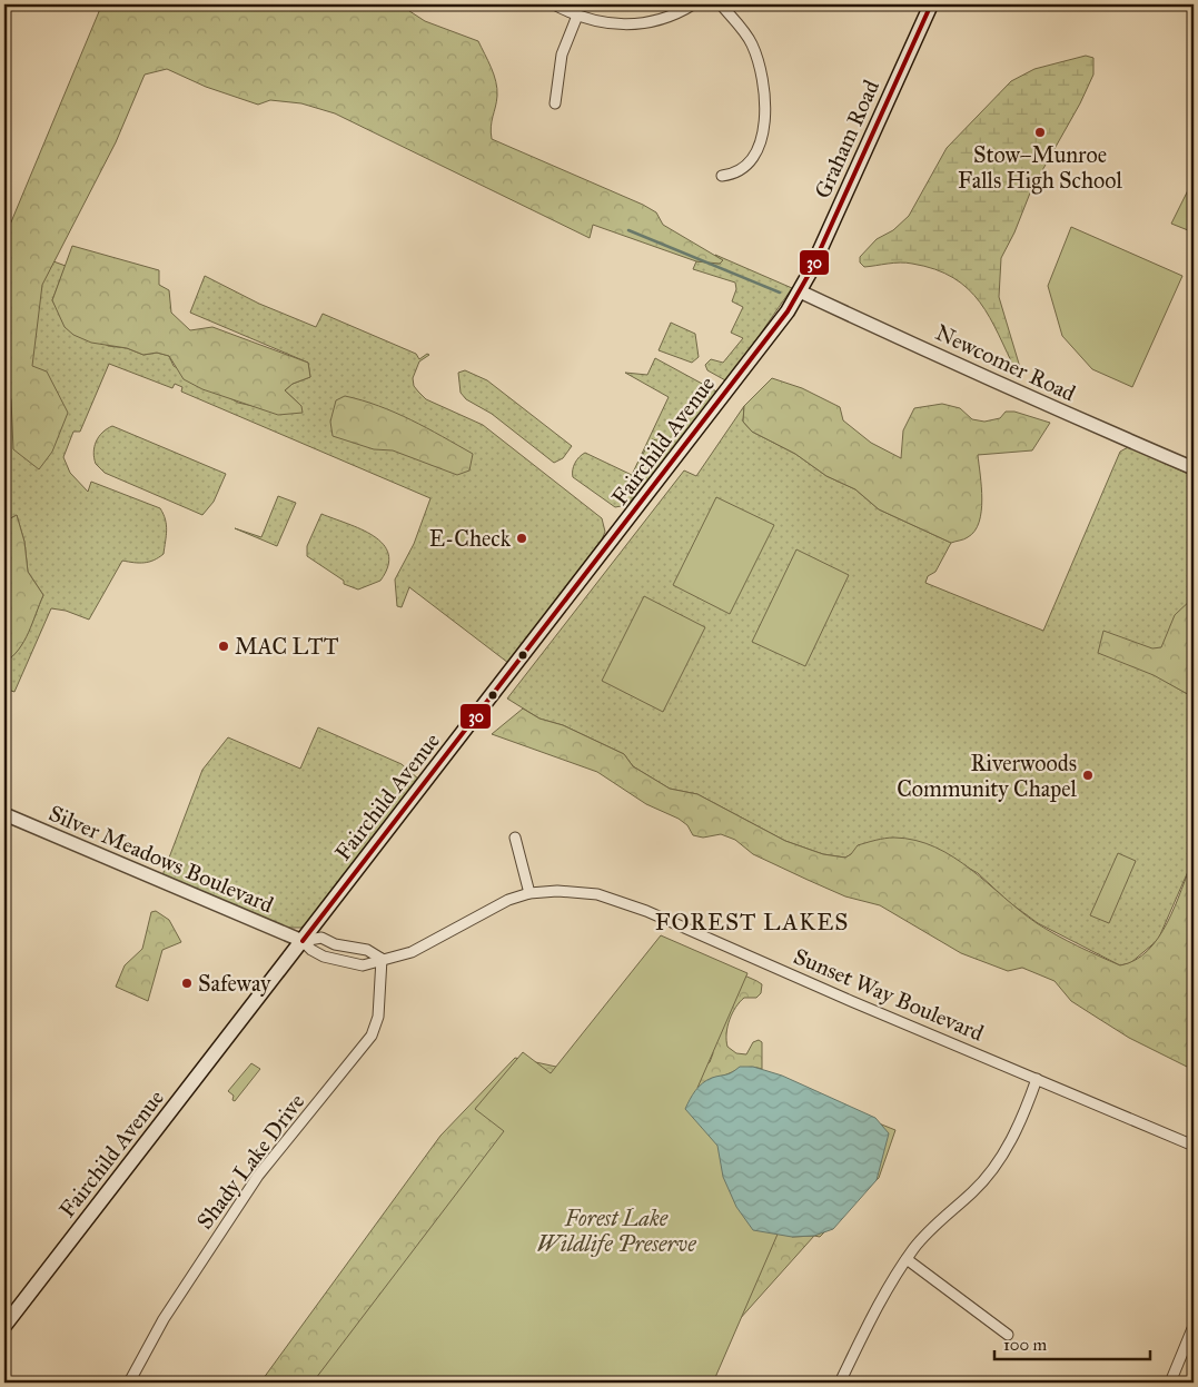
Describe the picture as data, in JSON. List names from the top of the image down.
{
  "streets": {
    "main road": ["Graham Road", "Fairchild Avenue"],
    "street": [
      "Newcomer Road",
      "Silver Meadows Boulevard",
      "Sunset Way Boulevard",
      "Shady Lake Drive"
    ]
  },
  "crossings": [
    ["Graham Road", "Newcomer Road"],
    ["Graham Road", "Fairchild Avenue"],
    ["Newcomer Road", "Fairchild Avenue"],
    ["Fairchild Avenue", "Silver Meadows Boulevard"],
    ["Fairchild Avenue", "Sunset Way Boulevard"],
    ["Silver Meadows Boulevard", "Sunset Way Boulevard"],
    ["Sunset Way Boulevard", "Shady Lake Drive"]
  ],
  "districts": ["FOREST LAKES"],
  "parks": ["Forest Lake Wildlife Preserve"],
  "places": [
    "Stow–Munroe Falls High School",
    "E-Check",
    "MAC LTT",
    "Riverwoods Community Chapel",
    "Safeway"
  ],
  "lines": ["transit line 30"],
  "scale_bar": "100 m"
}
